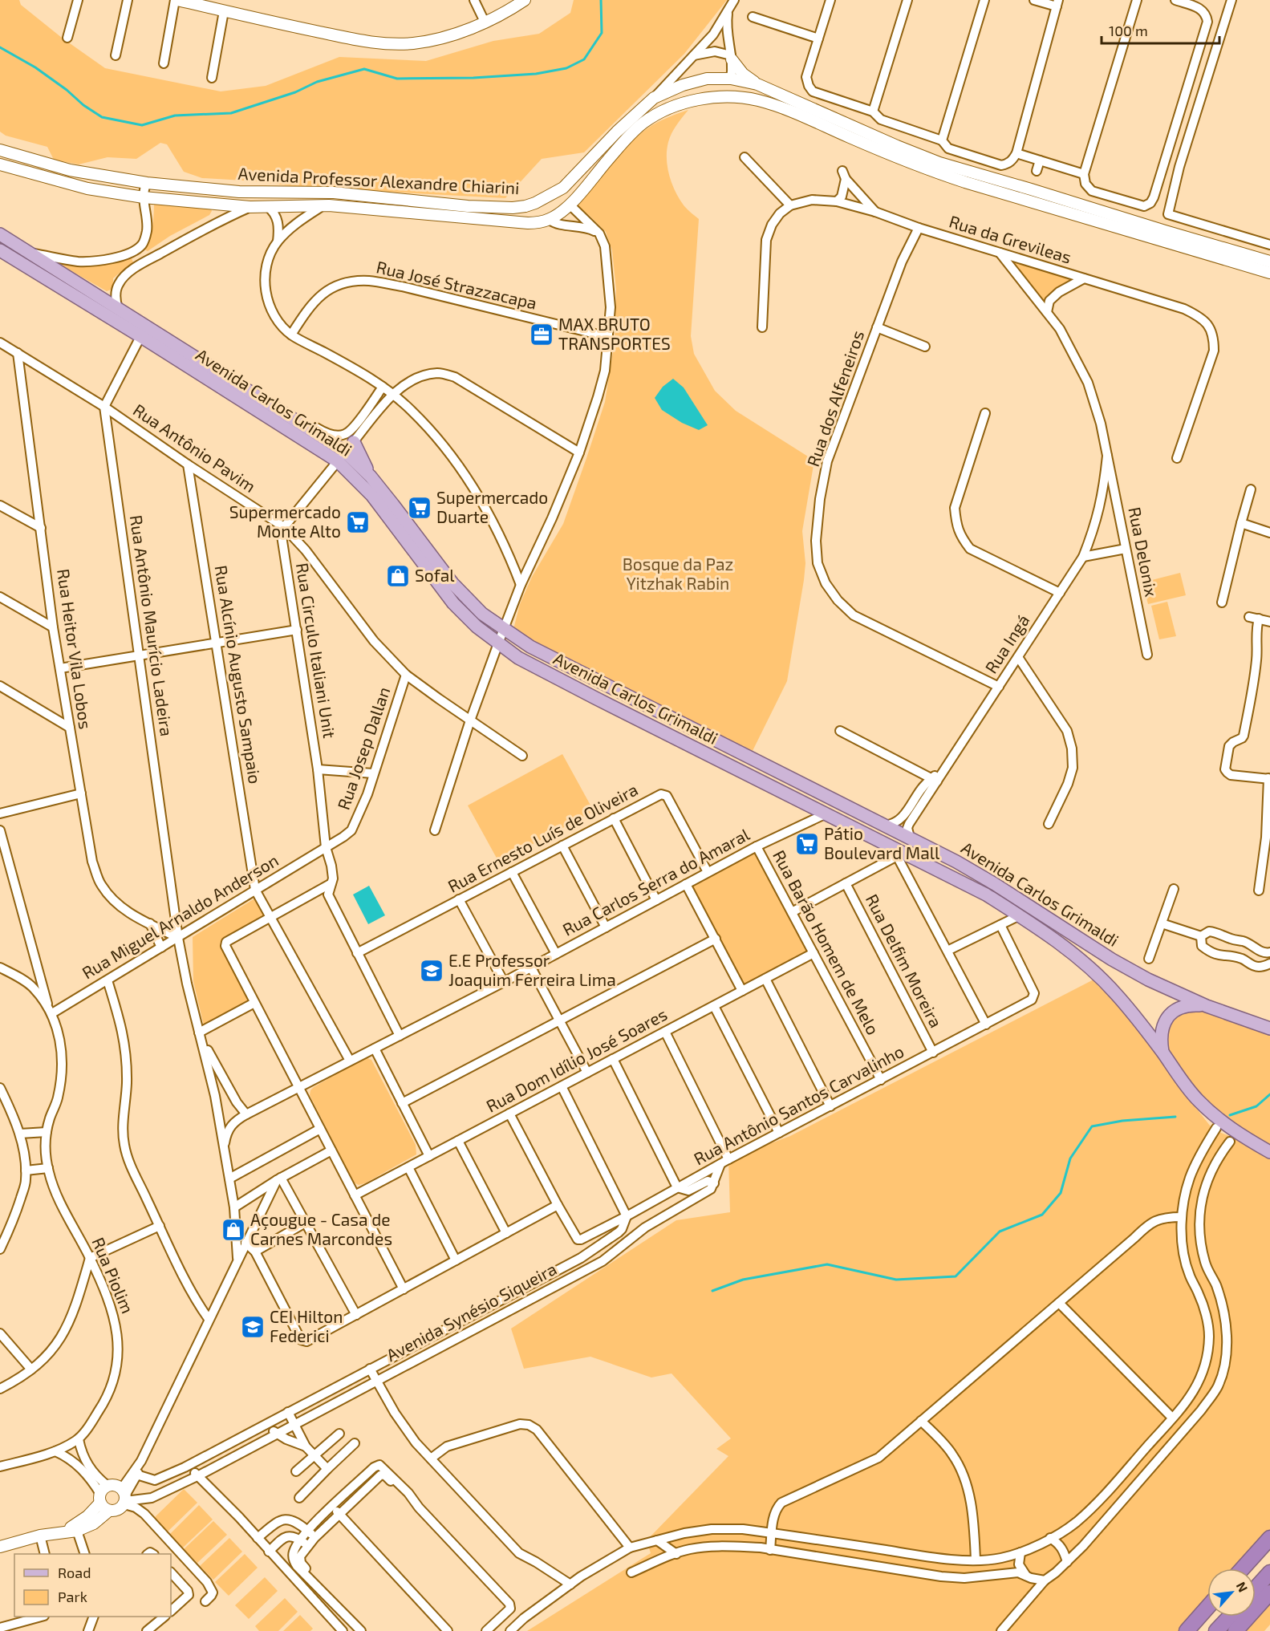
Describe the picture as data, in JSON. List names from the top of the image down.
{
  "streets": {
    "main road": ["Avenida Professor Alexandre Chiarini", "Avenida Carlos Grimaldi"],
    "street": [
      "Rua da Grevileas",
      "Rua José Strazzacapa",
      "Rua dos Alfeneiros",
      "Rua Antônio Pavim",
      "Rua Delonix",
      "Rua Antônio Maurício Ladeira",
      "Rua Ingá",
      "Rua Heitor Vila Lobos",
      "Rua Circulo Italiani Unit",
      "Rua Alcínio Augusto Sampaio",
      "Rua Josep Dallan",
      "Rua Ernesto Luís de Oliveira",
      "Rua Carlos Serra do Amaral",
      "Rua Miguel Arnaldo Anderson",
      "Rua Barão Homem de Melo",
      "Rua Delfim Moreira",
      "Rua Dom Idílio José Soares",
      "Rua Antônio Santos Carvalinho",
      "Rua Piolim",
      "Avenida Synésio Siqueira"
    ]
  },
  "crossings": [
    ["Avenida Professor Alexandre Chiarini", "Avenida Carlos Grimaldi"],
    ["Rua da Grevileas", "Rua dos Alfeneiros"],
    ["Rua da Grevileas", "Rua Delonix"],
    ["Rua dos Alfeneiros", "Rua Ingá"],
    ["Avenida Carlos Grimaldi", "Rua Carlos Serra do Amaral"],
    ["Rua Antônio Pavim", "Rua Antônio Maurício Ladeira"],
    ["Rua Antônio Pavim", "Rua Heitor Vila Lobos"],
    ["Rua Antônio Pavim", "Rua Circulo Italiani Unit"],
    ["Rua Antônio Pavim", "Rua Alcínio Augusto Sampaio"],
    ["Rua Antônio Pavim", "Rua Josep Dallan"],
    ["Rua Delonix", "Rua Ingá"],
    ["Rua Antônio Maurício Ladeira", "Rua Heitor Vila Lobos"],
    ["Rua Antônio Maurício Ladeira", "Rua Miguel Arnaldo Anderson"],
    ["Rua Heitor Vila Lobos", "Rua Miguel Arnaldo Anderson"],
    ["Rua Circulo Italiani Unit", "Rua Josep Dallan"],
    ["Rua Circulo Italiani Unit", "Rua Ernesto Luís de Oliveira"],
    ["Rua Circulo Italiani Unit", "Rua Carlos Serra do Amaral"],
    ["Rua Circulo Italiani Unit", "Rua Miguel Arnaldo Anderson"],
    ["Rua Alcínio Augusto Sampaio", "Rua Miguel Arnaldo Anderson"],
    ["Rua Josep Dallan", "Rua Miguel Arnaldo Anderson"],
    ["Rua Ernesto Luís de Oliveira", "Rua Carlos Serra do Amaral"],
    ["Rua Carlos Serra do Amaral", "Rua Barão Homem de Melo"],
    ["Rua Miguel Arnaldo Anderson", "Rua Piolim"],
    ["Rua Barão Homem de Melo", "Rua Dom Idílio José Soares"],
    ["Rua Barão Homem de Melo", "Rua Antônio Santos Carvalinho"],
    ["Rua Delfim Moreira", "Rua Antônio Santos Carvalinho"],
    ["Rua Antônio Santos Carvalinho", "Avenida Synésio Siqueira"]
  ],
  "parks": ["Bosque da Paz Yitzhak Rabin"],
  "places": {
    "office": ["MAX BRUTO TRANSPORTES"],
    "supermarket": ["Supermercado Duarte", "Supermercado Monte Alto", "Pátio Boulevard Mall"],
    "shop": ["Sofal", "Açougue - Casa de Carnes Marcondes"],
    "school or university": ["E.E Professor Joaquim Ferreira Lima", "CEI Hilton Federici"]
  },
  "legend": ["Road", "Park"],
  "scale_bar": "100 m",
  "north": "top right"
}
